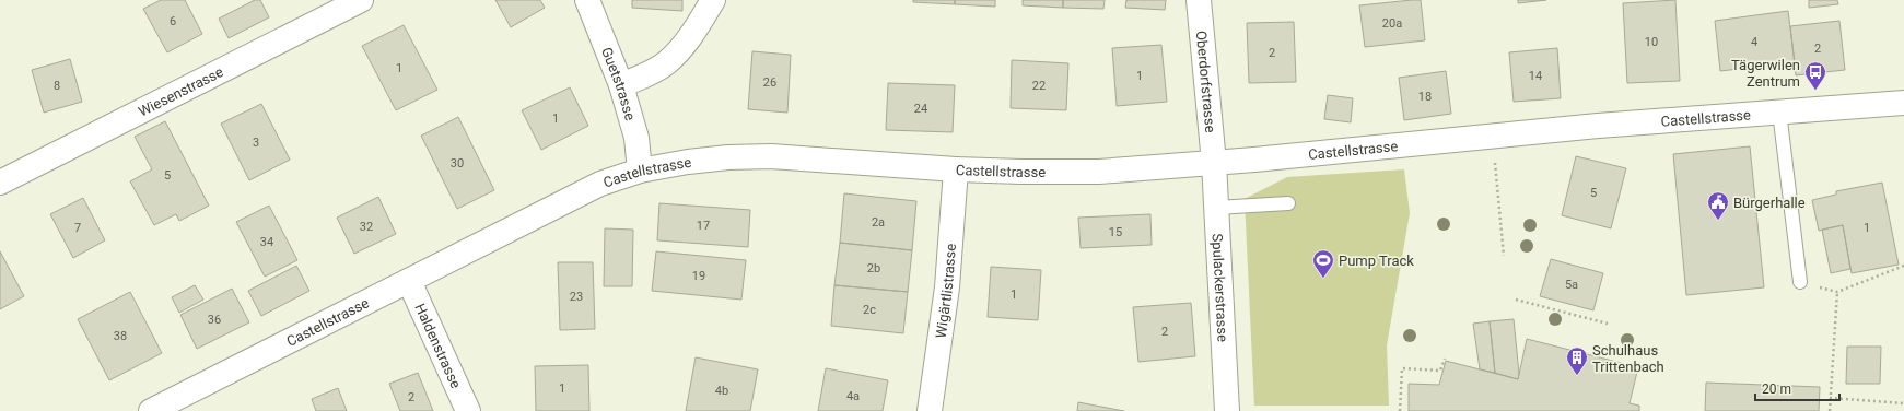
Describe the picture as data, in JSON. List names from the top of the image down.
{
  "streets": {
    "street": [
      "Oberdorfstrasse",
      "Guetstrasse",
      "Wiesenstrasse",
      "Castellstrasse",
      "Spulackerstrasse",
      "Wigärtlistrasse",
      "Haldenstrasse"
    ]
  },
  "crossings": [
    ["Oberdorfstrasse", "Castellstrasse"],
    ["Oberdorfstrasse", "Spulackerstrasse"],
    ["Guetstrasse", "Castellstrasse"],
    ["Castellstrasse", "Spulackerstrasse"],
    ["Castellstrasse", "Wigärtlistrasse"],
    ["Castellstrasse", "Haldenstrasse"]
  ],
  "places": {
    "bus stop": ["Tägerwilen Zentrum"],
    "public building": ["Bürgerhalle"],
    "sports": ["Pump Track"],
    "building": ["Schulhaus Trittenbach"]
  },
  "house_numbers": [
    "6",
    "20a",
    "10",
    "4",
    "2",
    "2",
    "1",
    "1",
    "14",
    "26",
    "8",
    "22",
    "18",
    "24",
    "1",
    "3",
    "30",
    "5",
    "5",
    "2a",
    "17",
    "32",
    "7",
    "1",
    "15",
    "34",
    "2b",
    "19",
    "5a",
    "1",
    "23",
    "2c",
    "36",
    "2",
    "38",
    "1",
    "4b",
    "4a",
    "2"
  ],
  "scale_bar": "20 m"
}
